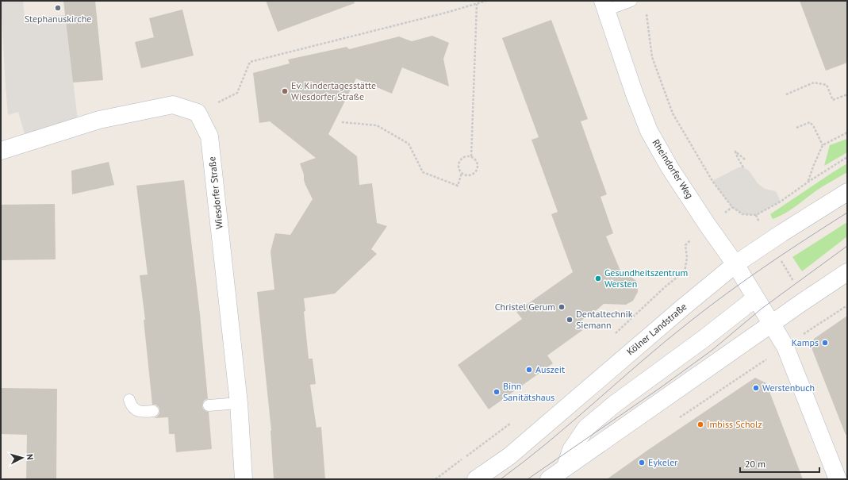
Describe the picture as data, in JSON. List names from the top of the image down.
{
  "streets": {
    "street": ["Rheindorfer Weg", "Wiesdorfer Straße", "Kölner Landstraße"]
  },
  "crossings": [
    ["Rheindorfer Weg", "Kölner Landstraße"]
  ],
  "places": [
    "Stephanuskirche",
    "Ev. Kindertagesstätte Wiesdorfer Straße",
    "Gesundheitszentrum Wersten",
    "Christel Gerum",
    "Dentaltechnik Siemann",
    "Kamps",
    "Auszeit",
    "Werstenbuch",
    "Binn Sanitätshaus",
    "Imbiss Scholz",
    "Eykeler"
  ],
  "scale_bar": "20 m",
  "north": "right"
}
